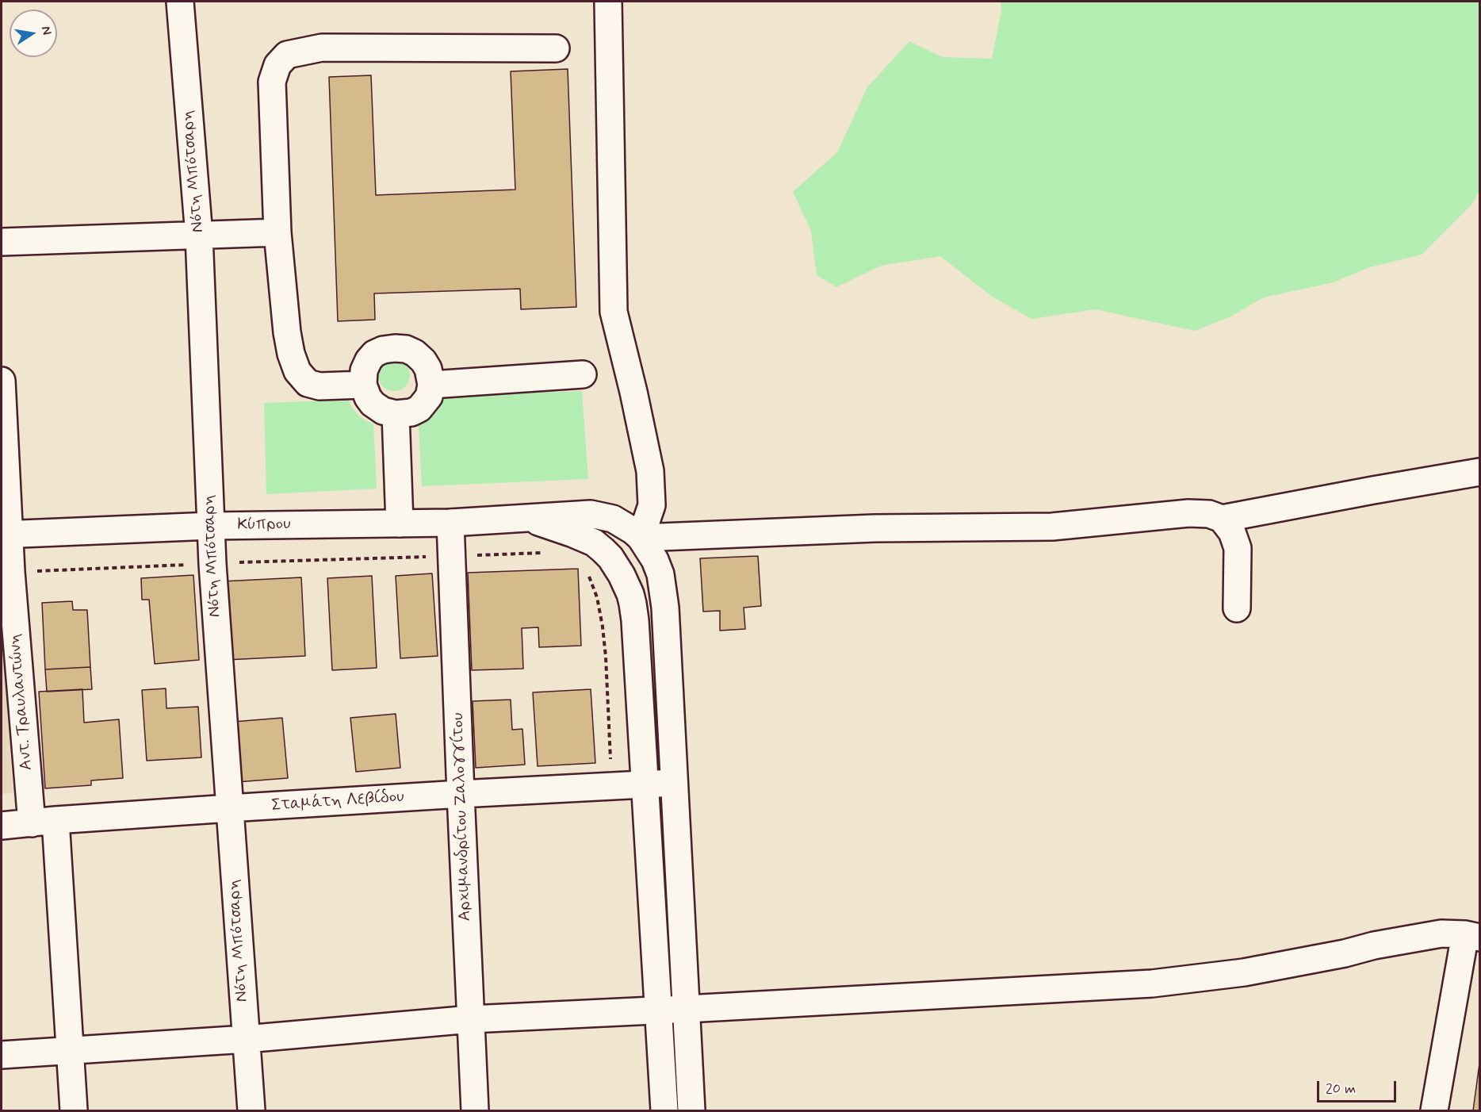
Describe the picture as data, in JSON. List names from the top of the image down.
{
  "streets": {
    "street": [
      "Νότη Μπότσαρη",
      "Κύπρου",
      "Αντ. Τραυλαντώνη",
      "Σταμάτη Λεβίδου",
      "Αρχιμανδρίτου Ζαλογγίτου"
    ]
  },
  "crossings": [
    ["Νότη Μπότσαρη", "Κύπρου"],
    ["Νότη Μπότσαρη", "Σταμάτη Λεβίδου"],
    ["Κύπρου", "Αντ. Τραυλαντώνη"],
    ["Κύπρου", "Σταμάτη Λεβίδου"],
    ["Κύπρου", "Αρχιμανδρίτου Ζαλογγίτου"],
    ["Αντ. Τραυλαντώνη", "Σταμάτη Λεβίδου"],
    ["Σταμάτη Λεβίδου", "Αρχιμανδρίτου Ζαλογγίτου"]
  ],
  "scale_bar": "20 m",
  "north": "right"
}
